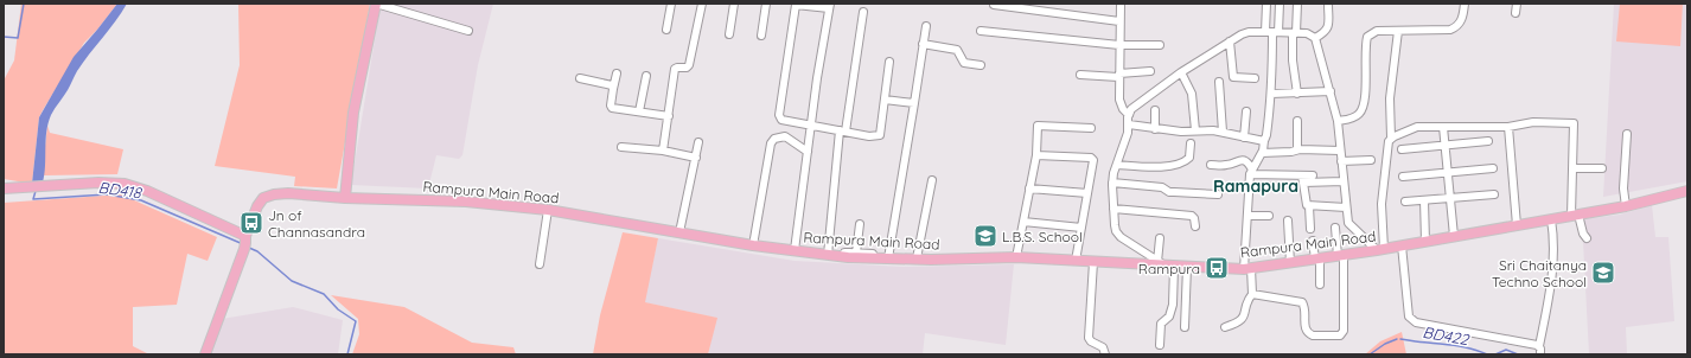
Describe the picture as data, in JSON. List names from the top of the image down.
{
  "streets": {
    "main road": ["Rampura Main Road"]
  },
  "districts": ["Ramapura"],
  "water": ["BD418", "BD422"],
  "places": {
    "bus stop": ["Jn of Channasandra", "Rampura"],
    "school or university": ["L.B.S. School", "Sri Chaitanya Techno School"]
  }
}
